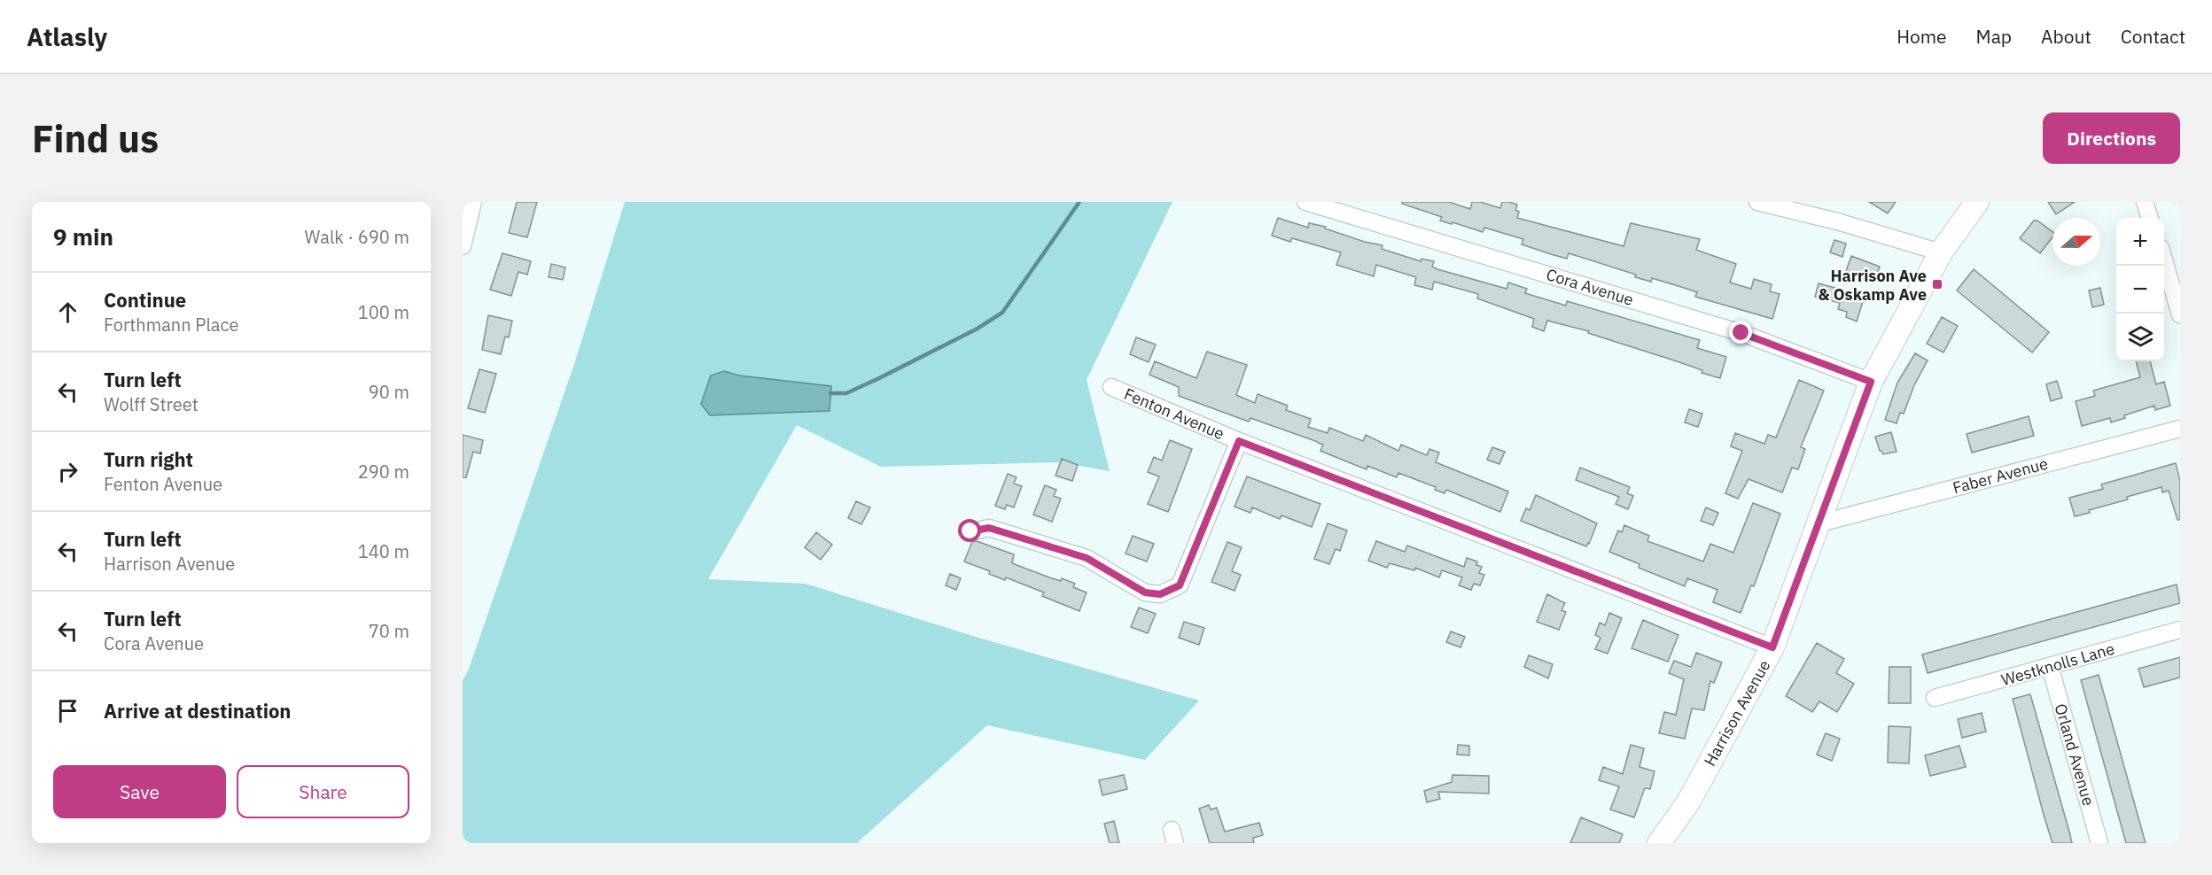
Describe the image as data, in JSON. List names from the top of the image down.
{
  "streets": {
    "main road": ["Harrison Avenue"],
    "street": [
      "Cora Avenue",
      "Fenton Avenue",
      "Faber Avenue",
      "Westknolls Lane",
      "Orland Avenue"
    ]
  },
  "crossings": [
    ["Cora Avenue", "Harrison Avenue"],
    ["Fenton Avenue", "Harrison Avenue"],
    ["Faber Avenue", "Harrison Avenue"],
    ["Westknolls Lane", "Orland Avenue"]
  ],
  "places": {
    "transit": ["Harrison Ave & Oskamp Ave"]
  },
  "north": "right",
  "page": {
    "header": "Atlasly",
    "nav": [
      "Home",
      "Map",
      "About",
      "Contact"
    ],
    "buttons": [
      "Directions",
      ["Save", "Share"]
    ],
    "title": "Find us",
    "heading": ["9 min", "Walk · 690 m"],
    "map_buttons": ["+", "−"],
    "list": [
      ["Continue", "Forthmann Place", "100 m"],
      ["Turn left", "Wolff Street", "90 m"],
      ["Turn right", "Fenton Avenue", "290 m"],
      ["Turn left", "Harrison Avenue", "140 m"],
      ["Turn left", "Cora Avenue", "70 m"],
      "Arrive at destination"
    ]
  }
}
